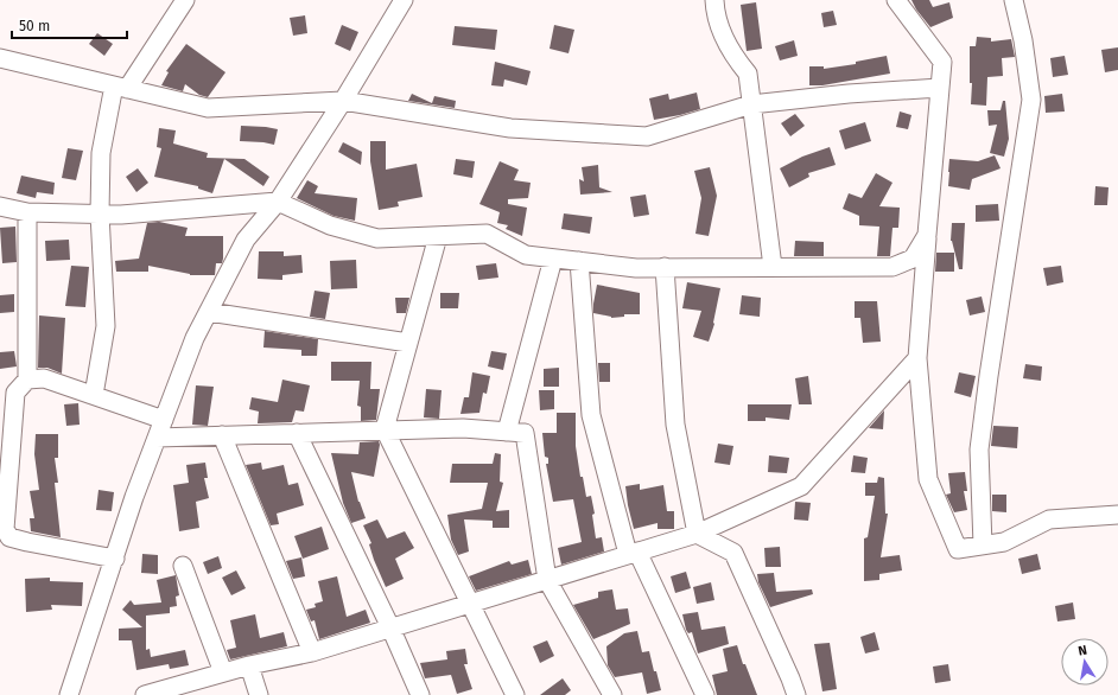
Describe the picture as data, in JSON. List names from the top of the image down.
{
  "scale_bar": "50 m",
  "north": "top"
}
